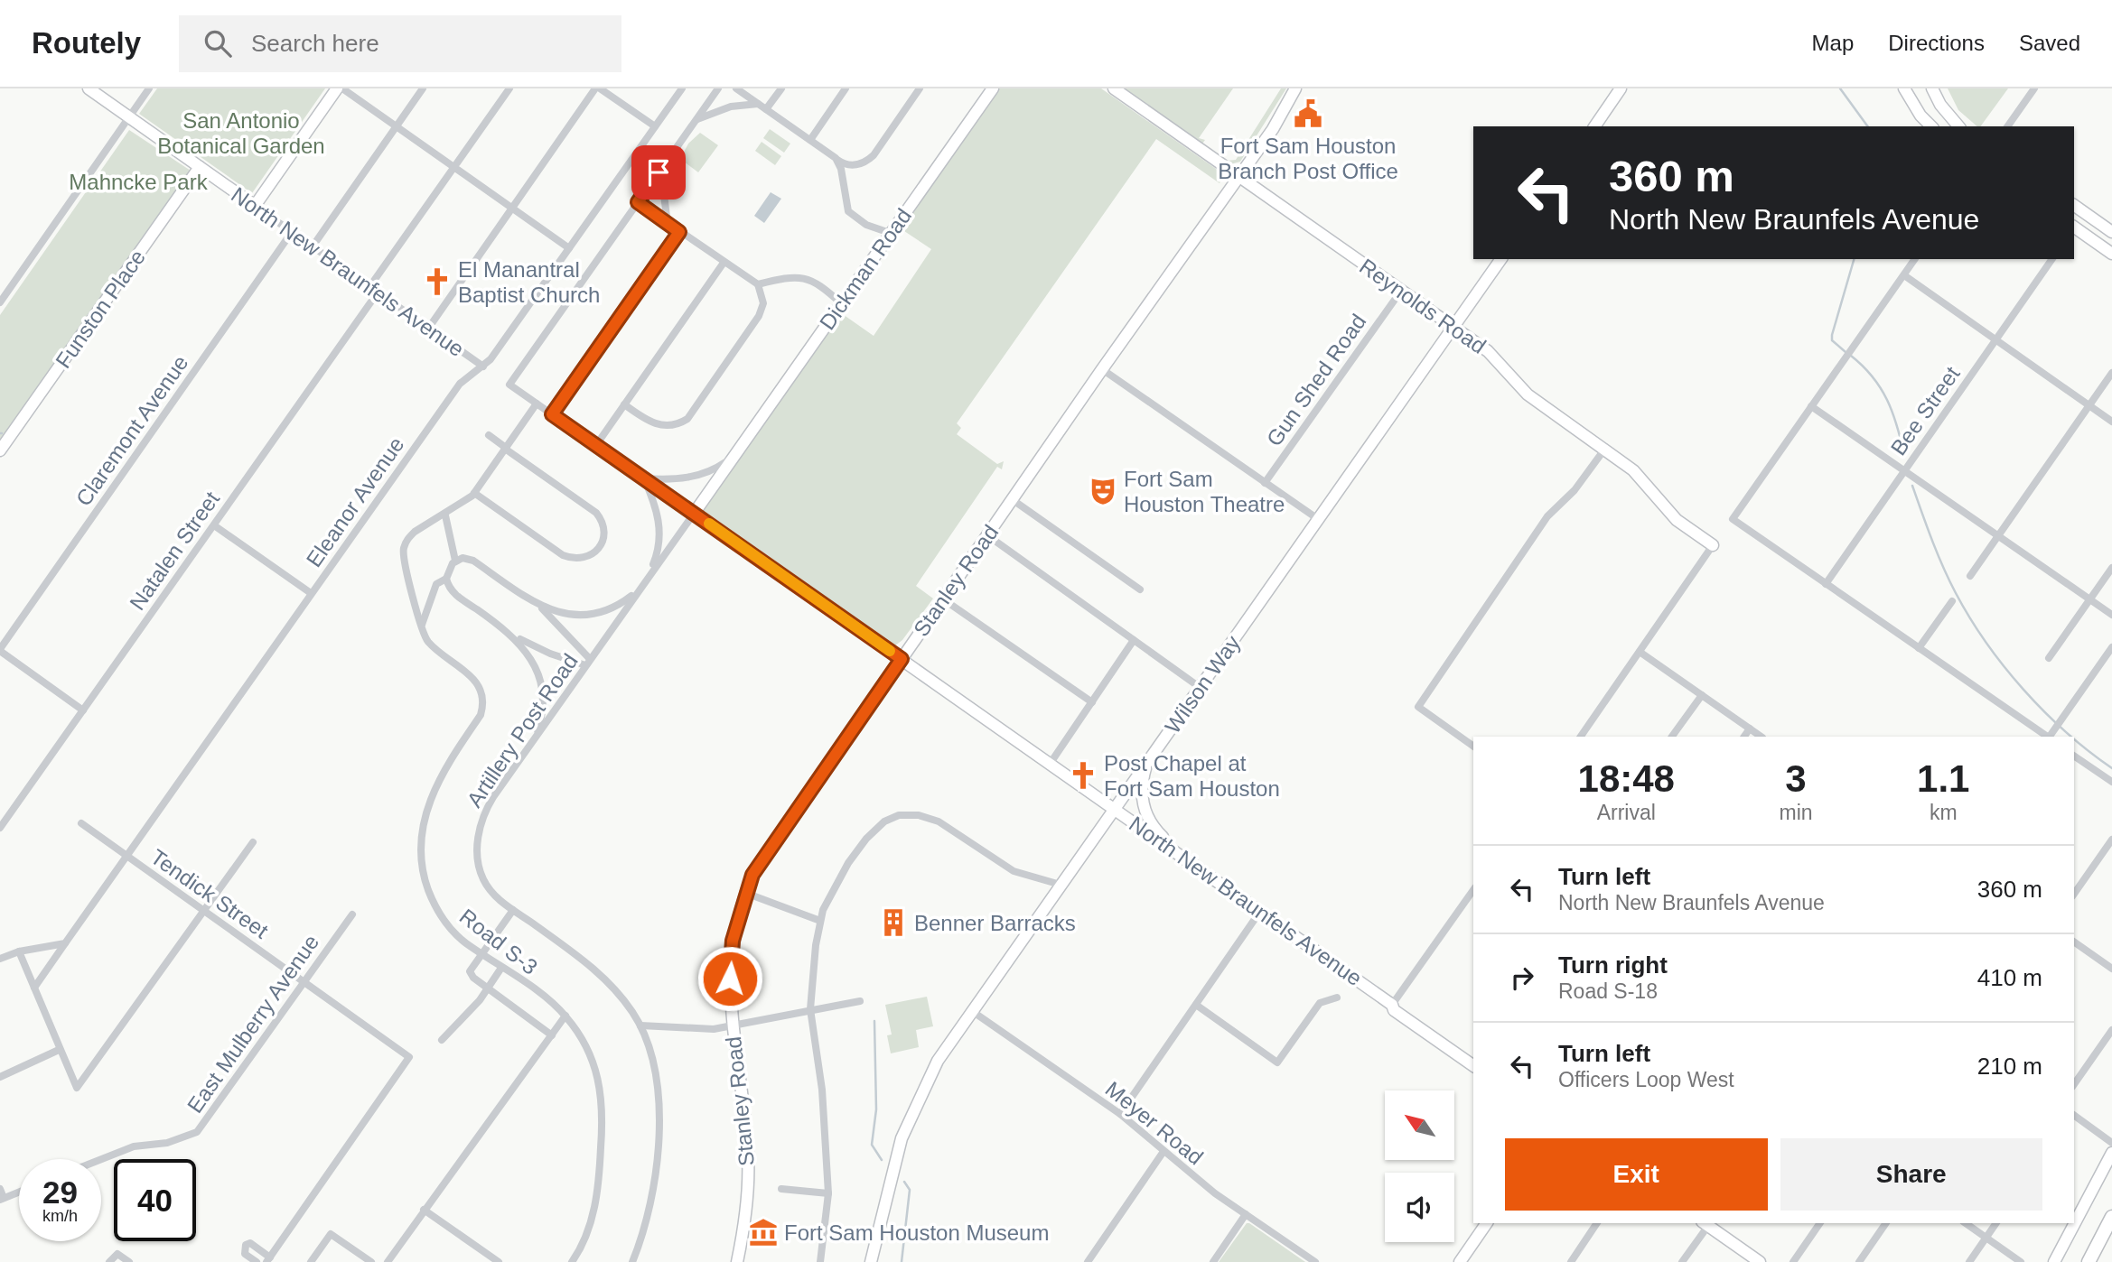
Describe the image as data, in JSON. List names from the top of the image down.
{
  "streets": {
    "street": [
      "Dickman Road",
      "North New Braunfels Avenue",
      "Reynolds Road",
      "Funston Place",
      "Gun Shed Road",
      "Bee Street",
      "Claremont Avenue",
      "Eleanor Avenue",
      "Natalen Street",
      "Stanley Road",
      "Wilson Way",
      "Artillery Post Road",
      "Tendick Street",
      "Road S-3",
      "East Mulberry Avenue",
      "Meyer Road"
    ]
  },
  "crossings": [
    ["Dickman Road", "North New Braunfels Avenue"],
    ["Dickman Road", "Artillery Post Road"],
    ["North New Braunfels Avenue", "Funston Place"],
    ["North New Braunfels Avenue", "Claremont Avenue"],
    ["North New Braunfels Avenue", "Eleanor Avenue"],
    ["North New Braunfels Avenue", "Natalen Street"],
    ["North New Braunfels Avenue", "Stanley Road"],
    ["North New Braunfels Avenue", "Wilson Way"],
    ["North New Braunfels Avenue", "Artillery Post Road"],
    ["North New Braunfels Avenue", "Road S-3"],
    ["Reynolds Road", "Gun Shed Road"],
    ["Reynolds Road", "Stanley Road"],
    ["Reynolds Road", "Wilson Way"],
    ["Eleanor Avenue", "Tendick Street"],
    ["Wilson Way", "Meyer Road"],
    ["Tendick Street", "East Mulberry Avenue"]
  ],
  "parks": ["San Antonio Botanical Garden", "Mahncke Park"],
  "places": {
    "public building": ["Fort Sam Houston Branch Post Office"],
    "church": ["El Manantral Baptist Church", "Post Chapel at Fort Sam Houston"],
    "theatre": ["Fort Sam Houston Theatre"],
    "building": ["Benner Barracks"],
    "museum": ["Fort Sam Houston Museum"]
  },
  "north": "top left",
  "page": {
    "header": "Routely",
    "search": "Search here",
    "nav": ["Map", "Directions", "Saved"],
    "turn": ["360 m", "North New Braunfels Avenue"],
    "eta": [
      "18:48",
      "Arrival",
      "3",
      "min",
      "1.1",
      "km"
    ],
    "list": [
      {
        "name": "Turn left",
        "note": "North New Braunfels Avenue",
        "value": "360 m"
      },
      {
        "name": "Turn right",
        "note": "Road S-18",
        "value": "410 m"
      },
      {
        "name": "Turn left",
        "note": "Officers Loop West",
        "value": "210 m"
      }
    ],
    "buttons": ["Exit", "Share"],
    "speed": "29 km/h",
    "limit": "40"
  }
}
